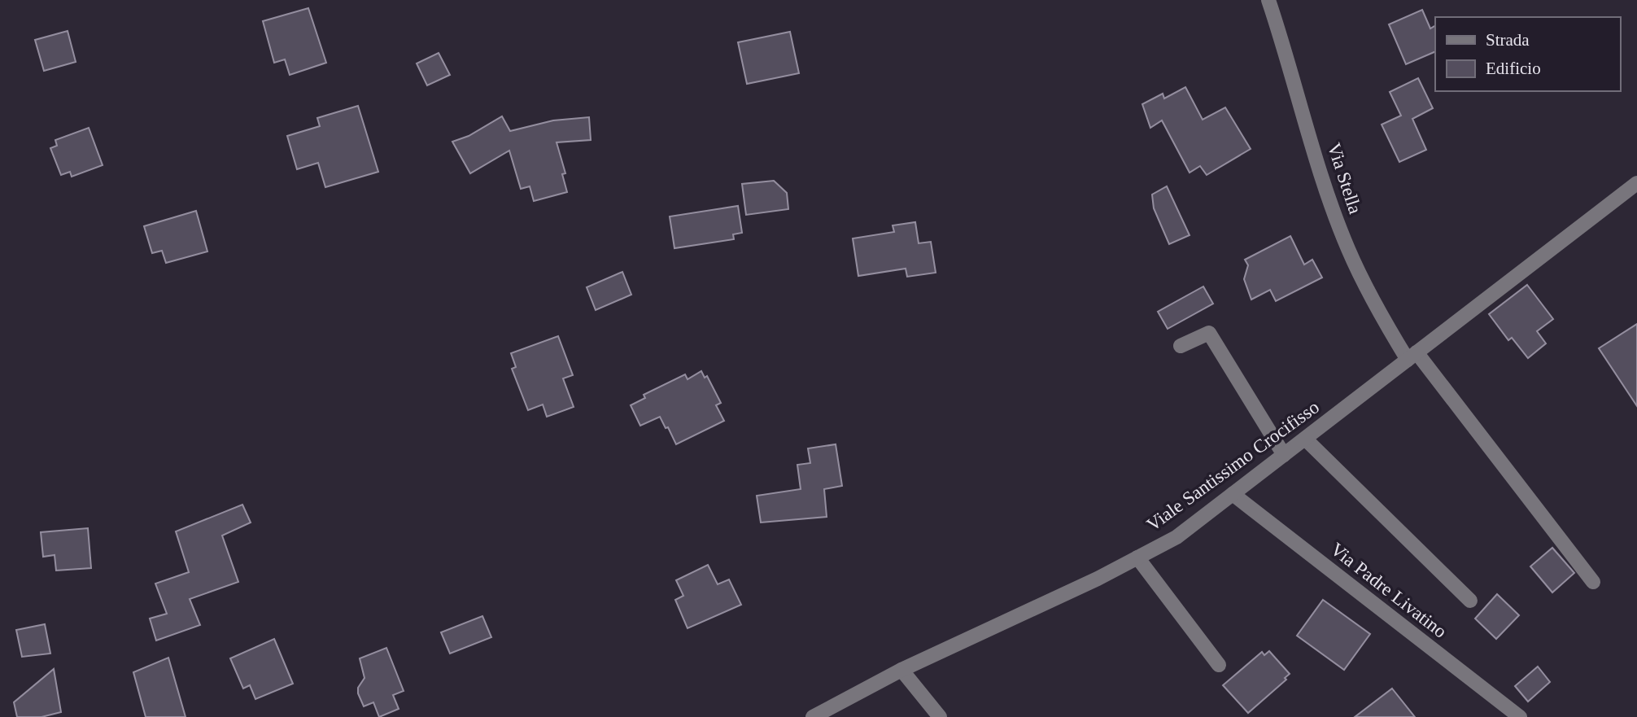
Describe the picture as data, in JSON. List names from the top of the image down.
{
  "streets": {
    "street": ["Via Stella", "Viale Santissimo Crocifisso", "Via Padre Livatino"]
  },
  "crossings": [
    ["Via Stella", "Viale Santissimo Crocifisso"],
    ["Viale Santissimo Crocifisso", "Via Padre Livatino"]
  ],
  "legend": ["Strada", "Edificio"]
}
